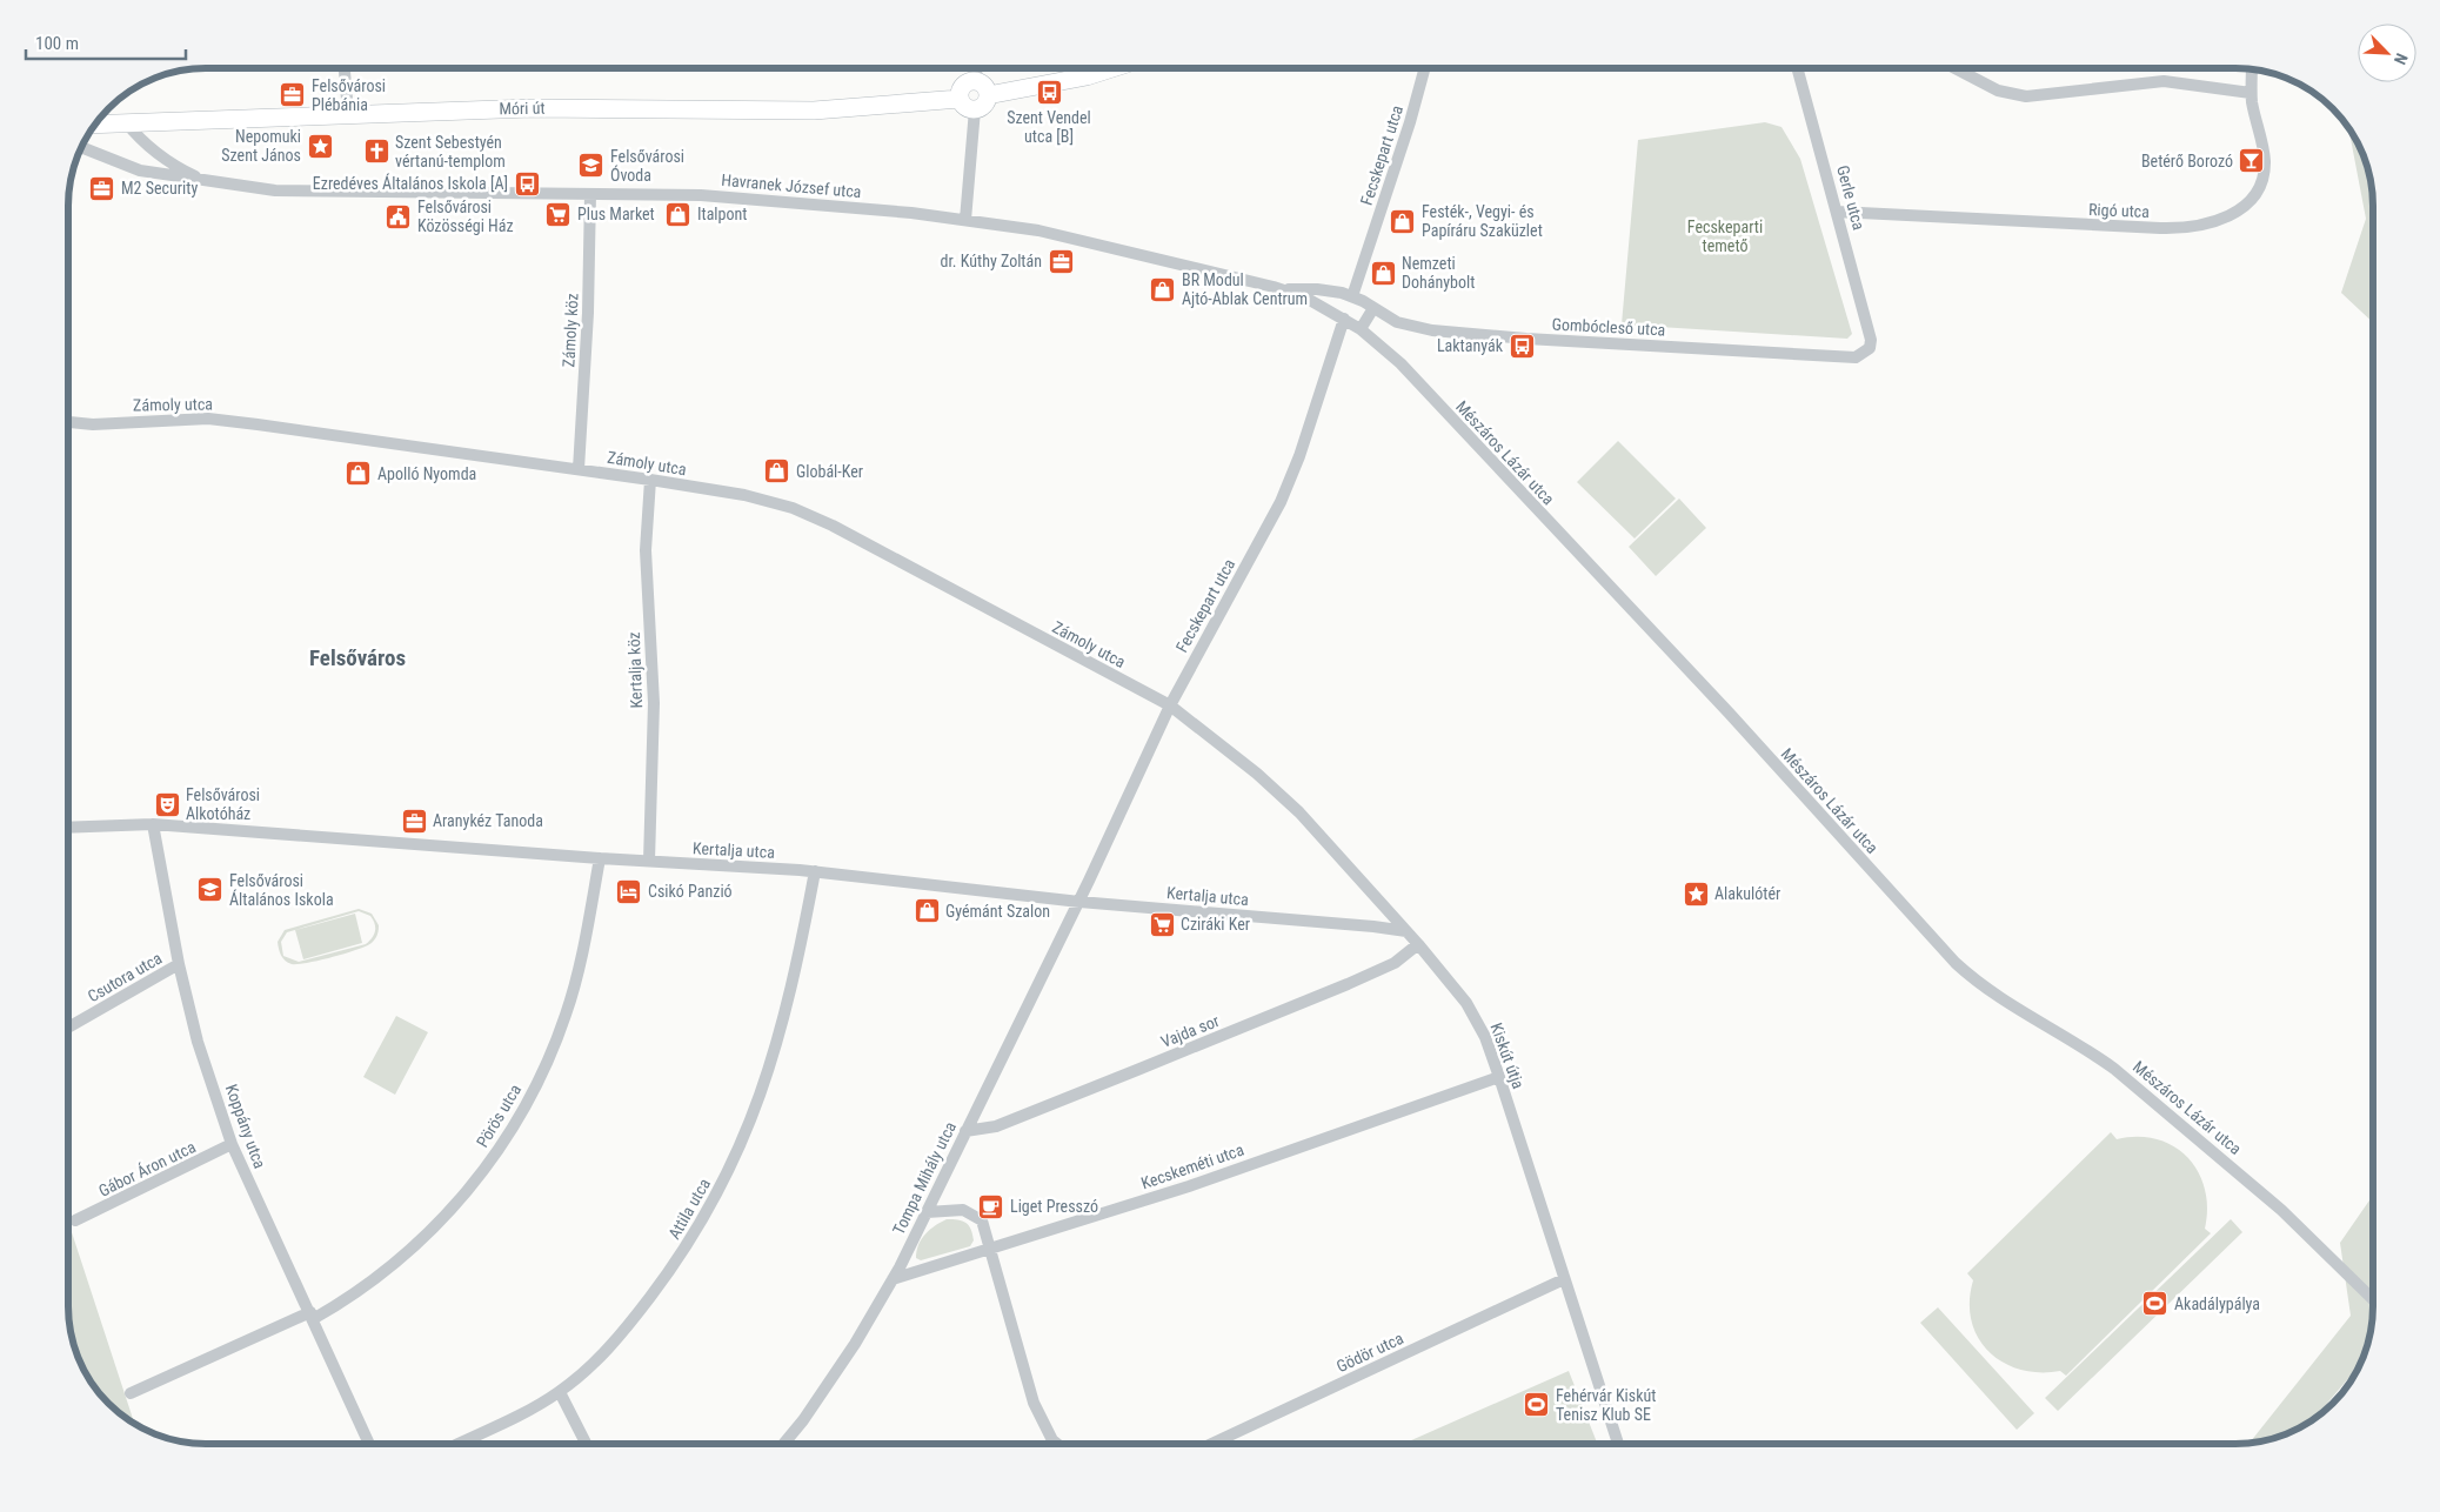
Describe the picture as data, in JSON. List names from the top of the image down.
{
  "streets": {
    "main road": ["Móri út"],
    "street": [
      "Fecskepart utca",
      "Havranek József utca",
      "Gerle utca",
      "Rigó utca",
      "Gombócleső utca",
      "Zámoly köz",
      "Zámoly utca",
      "Mészáros Lázár utca",
      "Kertalja köz",
      "Kertalja utca",
      "Csutora utca",
      "Vajda sor",
      "Kiskút útja",
      "Pörös utca",
      "Koppány utca",
      "Kecskeméti utca",
      "Gábor Áron utca",
      "Tompa Mihály utca",
      "Attila utca",
      "Gödör utca"
    ]
  },
  "crossings": [
    ["Fecskepart utca", "Havranek József utca"],
    ["Fecskepart utca", "Gombócleső utca"],
    ["Fecskepart utca", "Zámoly utca"],
    ["Fecskepart utca", "Kertalja utca"],
    ["Fecskepart utca", "Kiskút útja"],
    ["Fecskepart utca", "Tompa Mihály utca"],
    ["Havranek József utca", "Zámoly köz"],
    ["Havranek József utca", "Mészáros Lázár utca"],
    ["Gerle utca", "Rigó utca"],
    ["Gerle utca", "Gombócleső utca"],
    ["Zámoly köz", "Zámoly utca"],
    ["Zámoly utca", "Kertalja köz"],
    ["Zámoly utca", "Kiskút útja"],
    ["Kertalja köz", "Kertalja utca"],
    ["Kertalja utca", "Kiskút útja"],
    ["Kertalja utca", "Pörös utca"],
    ["Kertalja utca", "Koppány utca"],
    ["Kertalja utca", "Tompa Mihály utca"],
    ["Kertalja utca", "Attila utca"],
    ["Csutora utca", "Koppány utca"],
    ["Vajda sor", "Kiskút útja"],
    ["Vajda sor", "Tompa Mihály utca"],
    ["Kiskút útja", "Kecskeméti utca"],
    ["Kiskút útja", "Gödör utca"],
    ["Pörös utca", "Koppány utca"],
    ["Koppány utca", "Gábor Áron utca"],
    ["Kecskeméti utca", "Tompa Mihály utca"]
  ],
  "districts": ["Felsőváros"],
  "parks": ["Fecskeparti temető"],
  "places": {
    "bus stop": ["Szent Vendel utca [B]", "Ezredéves Általános Iskola [A]", "Laktanyák"],
    "office": [
      "Felsővárosi Plébánia",
      "M2 Security",
      "dr. Kúthy Zoltán",
      "Aranykéz Tanoda"
    ],
    "place": ["Nepomuki Szent János", "Alakulótér"],
    "church": ["Szent Sebestyén vértanú-templom"],
    "bar": ["Betérő Borozó"],
    "school or university": ["Felsővárosi Óvoda", "Felsővárosi Általános Iskola"],
    "supermarket": ["Plus Market", "Cziráki Ker"],
    "shop": [
      "Italpont",
      "Festék-, Vegyi- és Papíráru Szaküzlet",
      "Nemzeti Dohánybolt",
      "BR Modul Ajtó-Ablak Centrum",
      "Globál-Ker",
      "Apolló Nyomda",
      "Gyémánt Szalon"
    ],
    "public building": ["Felsővárosi Közösségi Ház"],
    "theatre": ["Felsővárosi Alkotóház"],
    "hotel": ["Csikó Panzió"],
    "cafe": ["Liget Presszó"],
    "sports": ["Akadálypálya", "Fehérvár Kiskút Tenisz Klub SE"]
  },
  "scale_bar": "100 m",
  "north": "bottom right"
}
